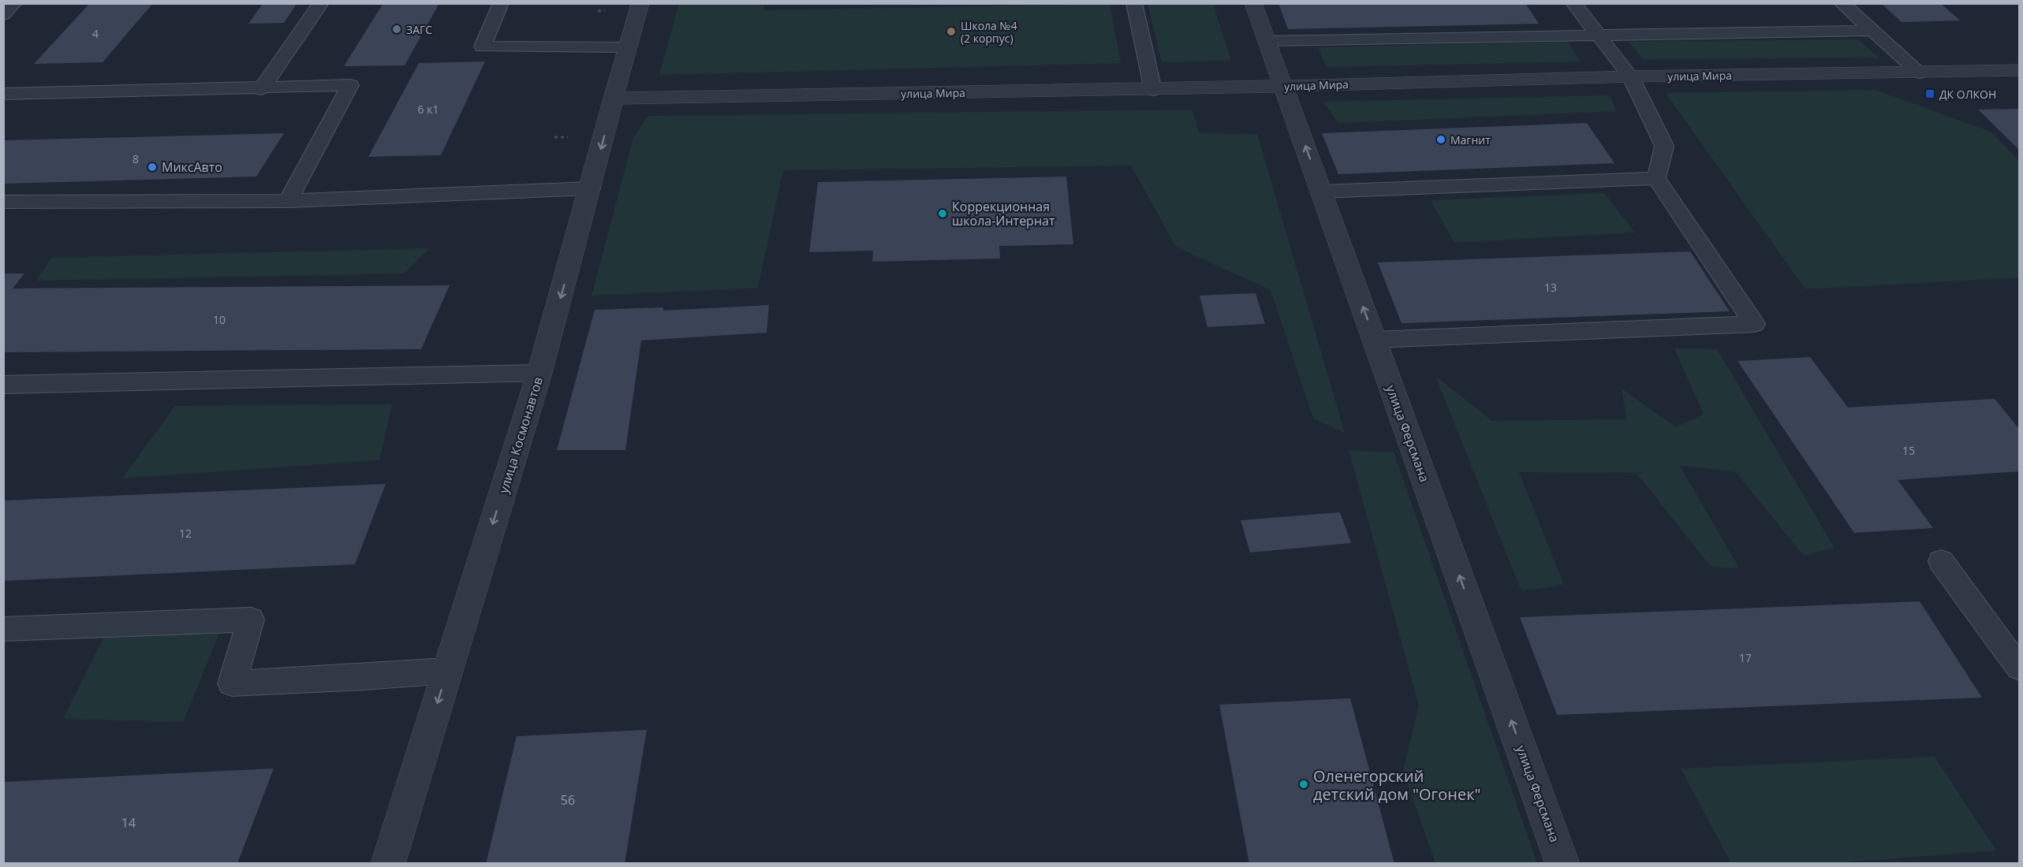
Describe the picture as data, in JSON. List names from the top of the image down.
{
  "streets": {
    "street": ["улица Мира", "улица Ферсмана", "улица Космонавтов"]
  },
  "crossings": [
    ["улица Мира", "улица Ферсмана"],
    ["улица Мира", "улица Космонавтов"]
  ],
  "one_way": ["улица Ферсмана", "улица Космонавтов"],
  "places": {
    "other": [
      "ЗАГС",
      "Школа №4 (2 корпус)",
      "Магнит",
      "МиксАвто",
      "Коррекционная школа-Интернат",
      "Оленегорский детский дом \"Огонек\""
    ],
    "transit": ["ДК ОЛКОН"]
  },
  "house_numbers": [
    "4",
    "6 к1",
    "8",
    "13",
    "10",
    "15",
    "12",
    "17",
    "56",
    "14"
  ]
}
